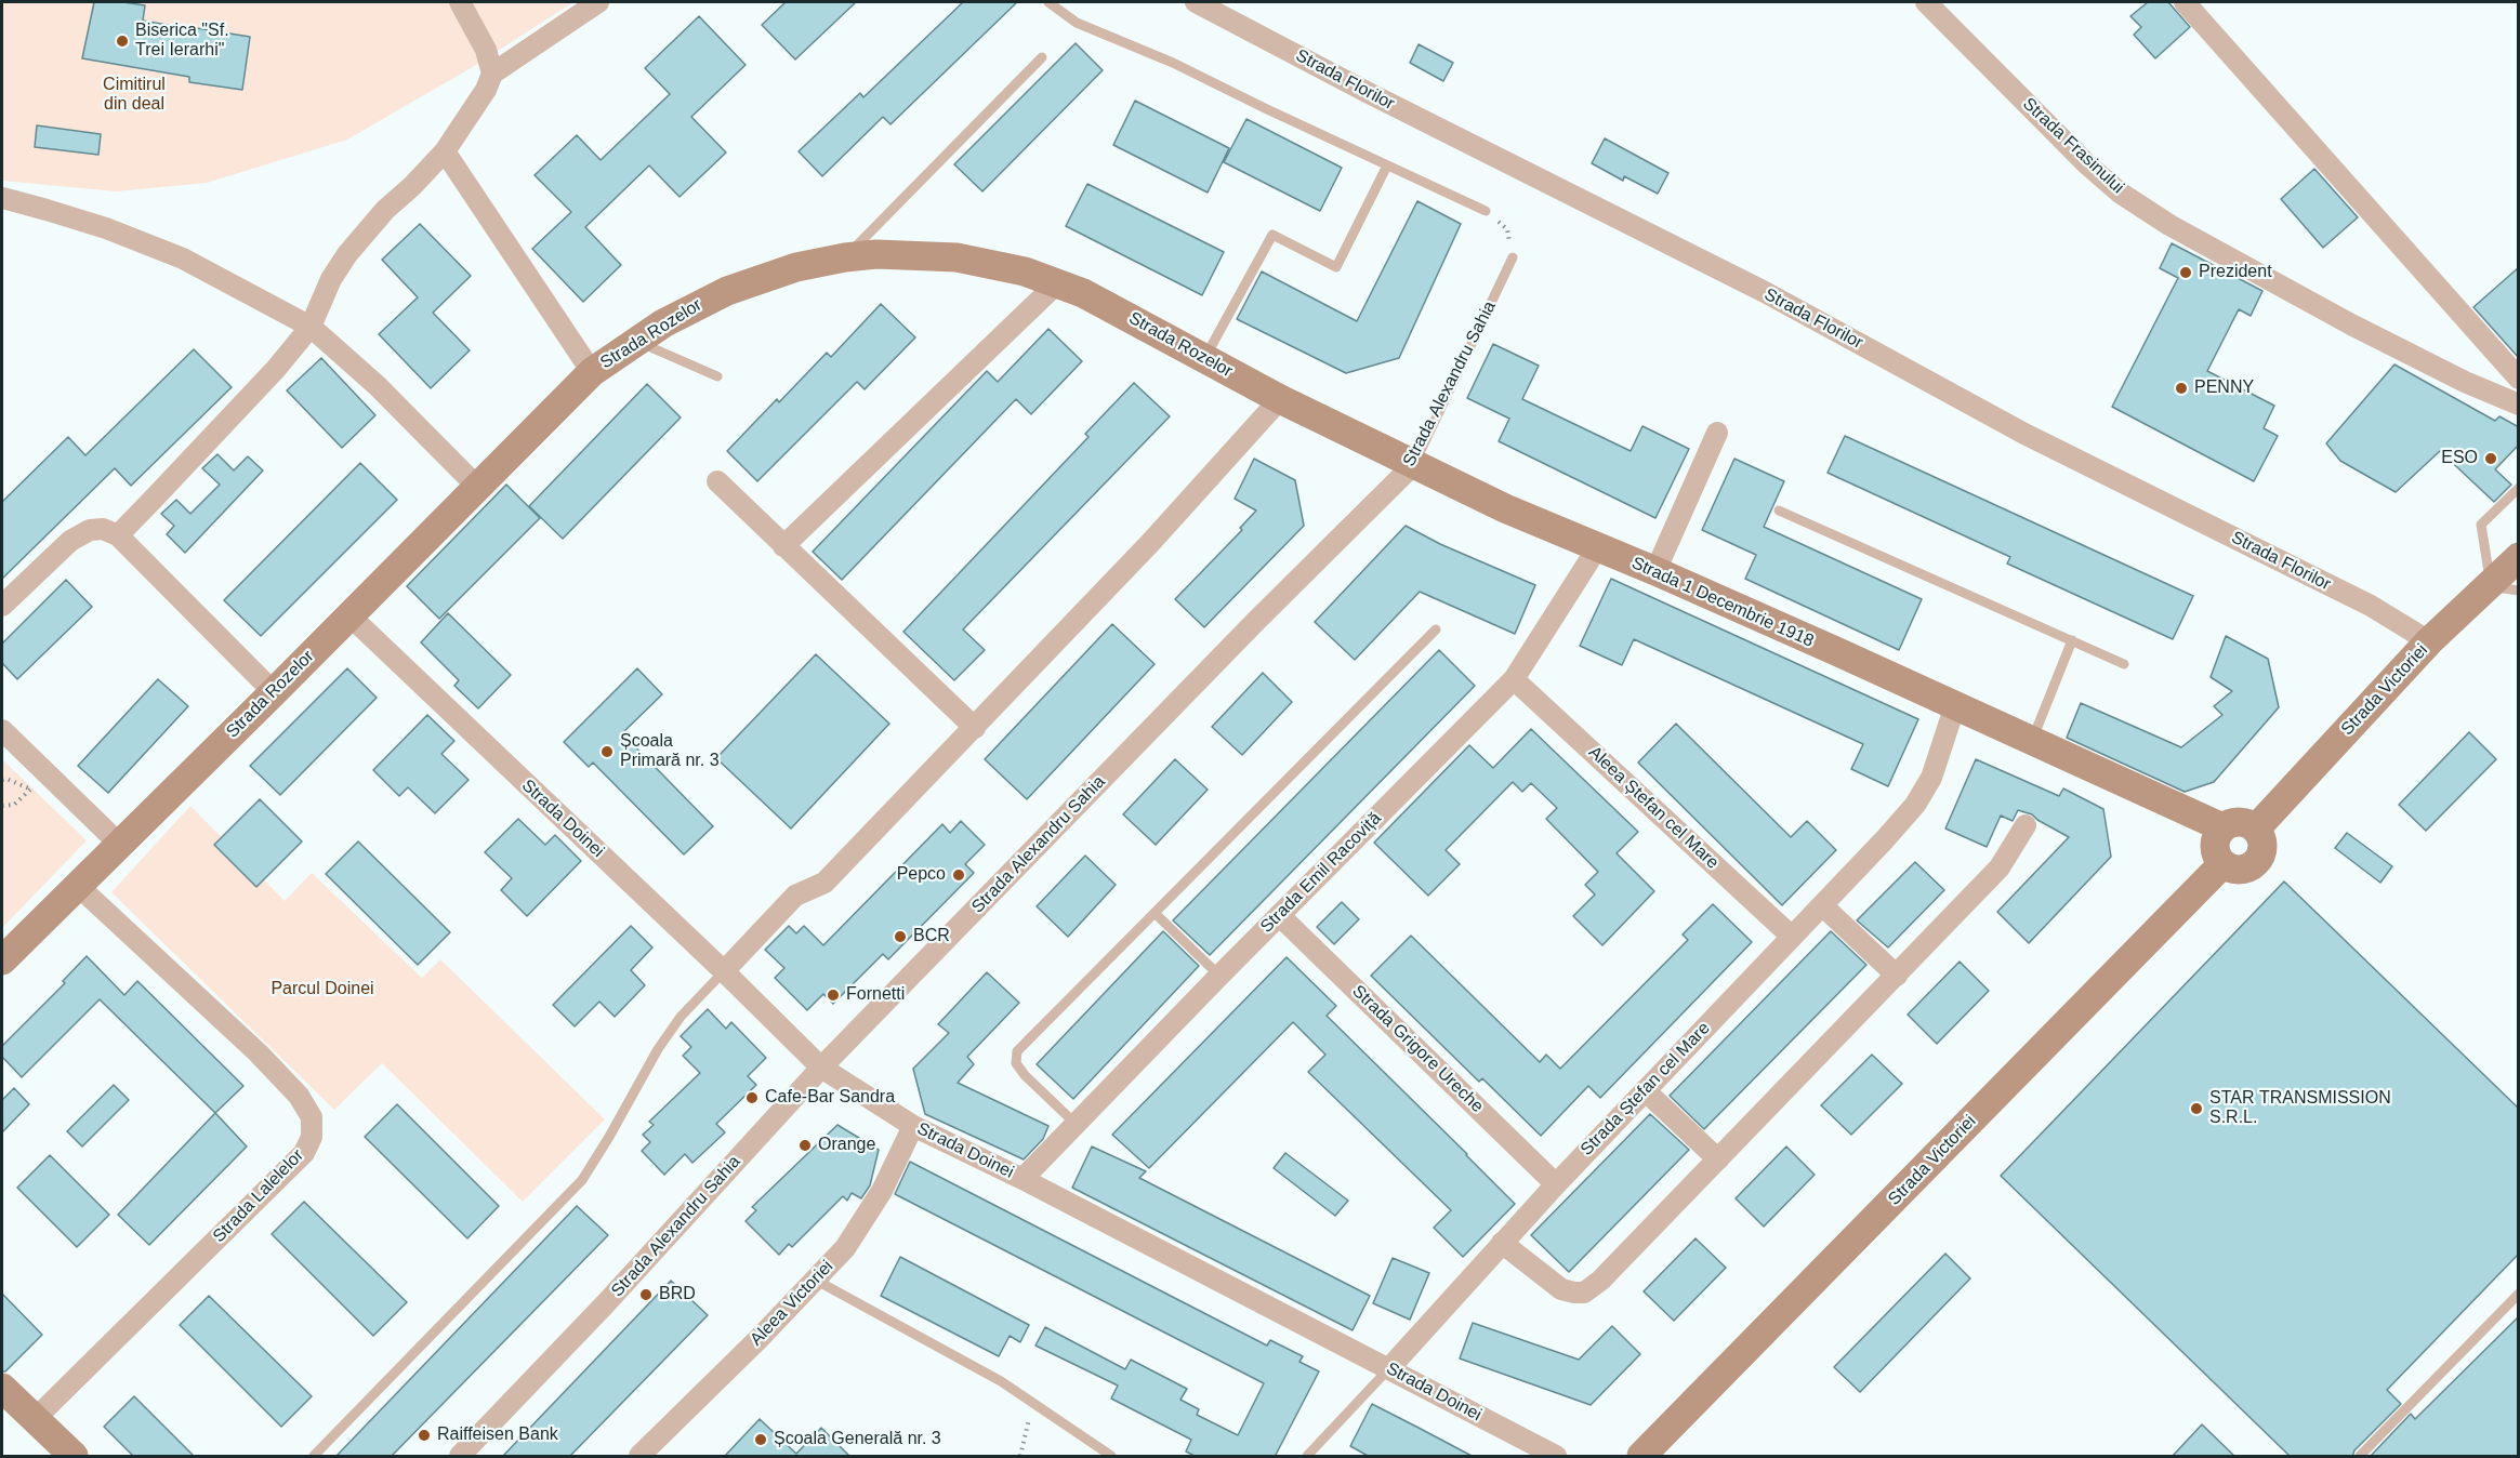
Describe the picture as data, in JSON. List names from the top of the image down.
{
  "streets": {
    "street": [
      "Strada Florilor",
      "Strada Frasinului",
      "Strada Rozelor",
      "Strada Alexandru Sahia",
      "Strada 1 Decembrie 1918",
      "Strada Victoriei",
      "Aleea Ștefan cel Mare",
      "Strada Doinei",
      "Strada Emil Racoviță",
      "Strada Grigore Ureche",
      "Strada Ștefan cel Mare",
      "Strada Lalelelor",
      "Aleea Victoriei"
    ]
  },
  "crossings": [
    ["Strada Florilor", "Strada Victoriei"],
    ["Strada Rozelor", "Strada Alexandru Sahia"],
    ["Strada Rozelor", "Strada 1 Decembrie 1918"],
    ["Strada Rozelor", "Strada Doinei"],
    ["Strada Rozelor", "Strada Lalelelor"],
    ["Strada Alexandru Sahia", "Strada 1 Decembrie 1918"],
    ["Strada Alexandru Sahia", "Strada Doinei"],
    ["Strada 1 Decembrie 1918", "Strada Victoriei"],
    ["Strada 1 Decembrie 1918", "Strada Emil Racoviță"],
    ["Strada 1 Decembrie 1918", "Strada Ștefan cel Mare"],
    ["Aleea Ștefan cel Mare", "Strada Emil Racoviță"],
    ["Aleea Ștefan cel Mare", "Strada Ștefan cel Mare"],
    ["Strada Doinei", "Strada Emil Racoviță"],
    ["Strada Doinei", "Strada Ștefan cel Mare"],
    ["Strada Doinei", "Aleea Victoriei"],
    ["Strada Emil Racoviță", "Strada Grigore Ureche"],
    ["Strada Grigore Ureche", "Strada Ștefan cel Mare"]
  ],
  "parks": ["Cimitirul din deal", "Parcul Doinei"],
  "places": [
    "Biserica \"Sf. Trei Ierarhi\"",
    "Prezident",
    "PENNY",
    "ESO",
    "Școala Primară nr. 3",
    "Pepco",
    "BCR",
    "Fornetti",
    "Cafe-Bar Sandra",
    "STAR TRANSMISSION S.R.L.",
    "Orange",
    "BRD",
    "Raiffeisen Bank",
    "Școala Generală nr. 3"
  ]
}
